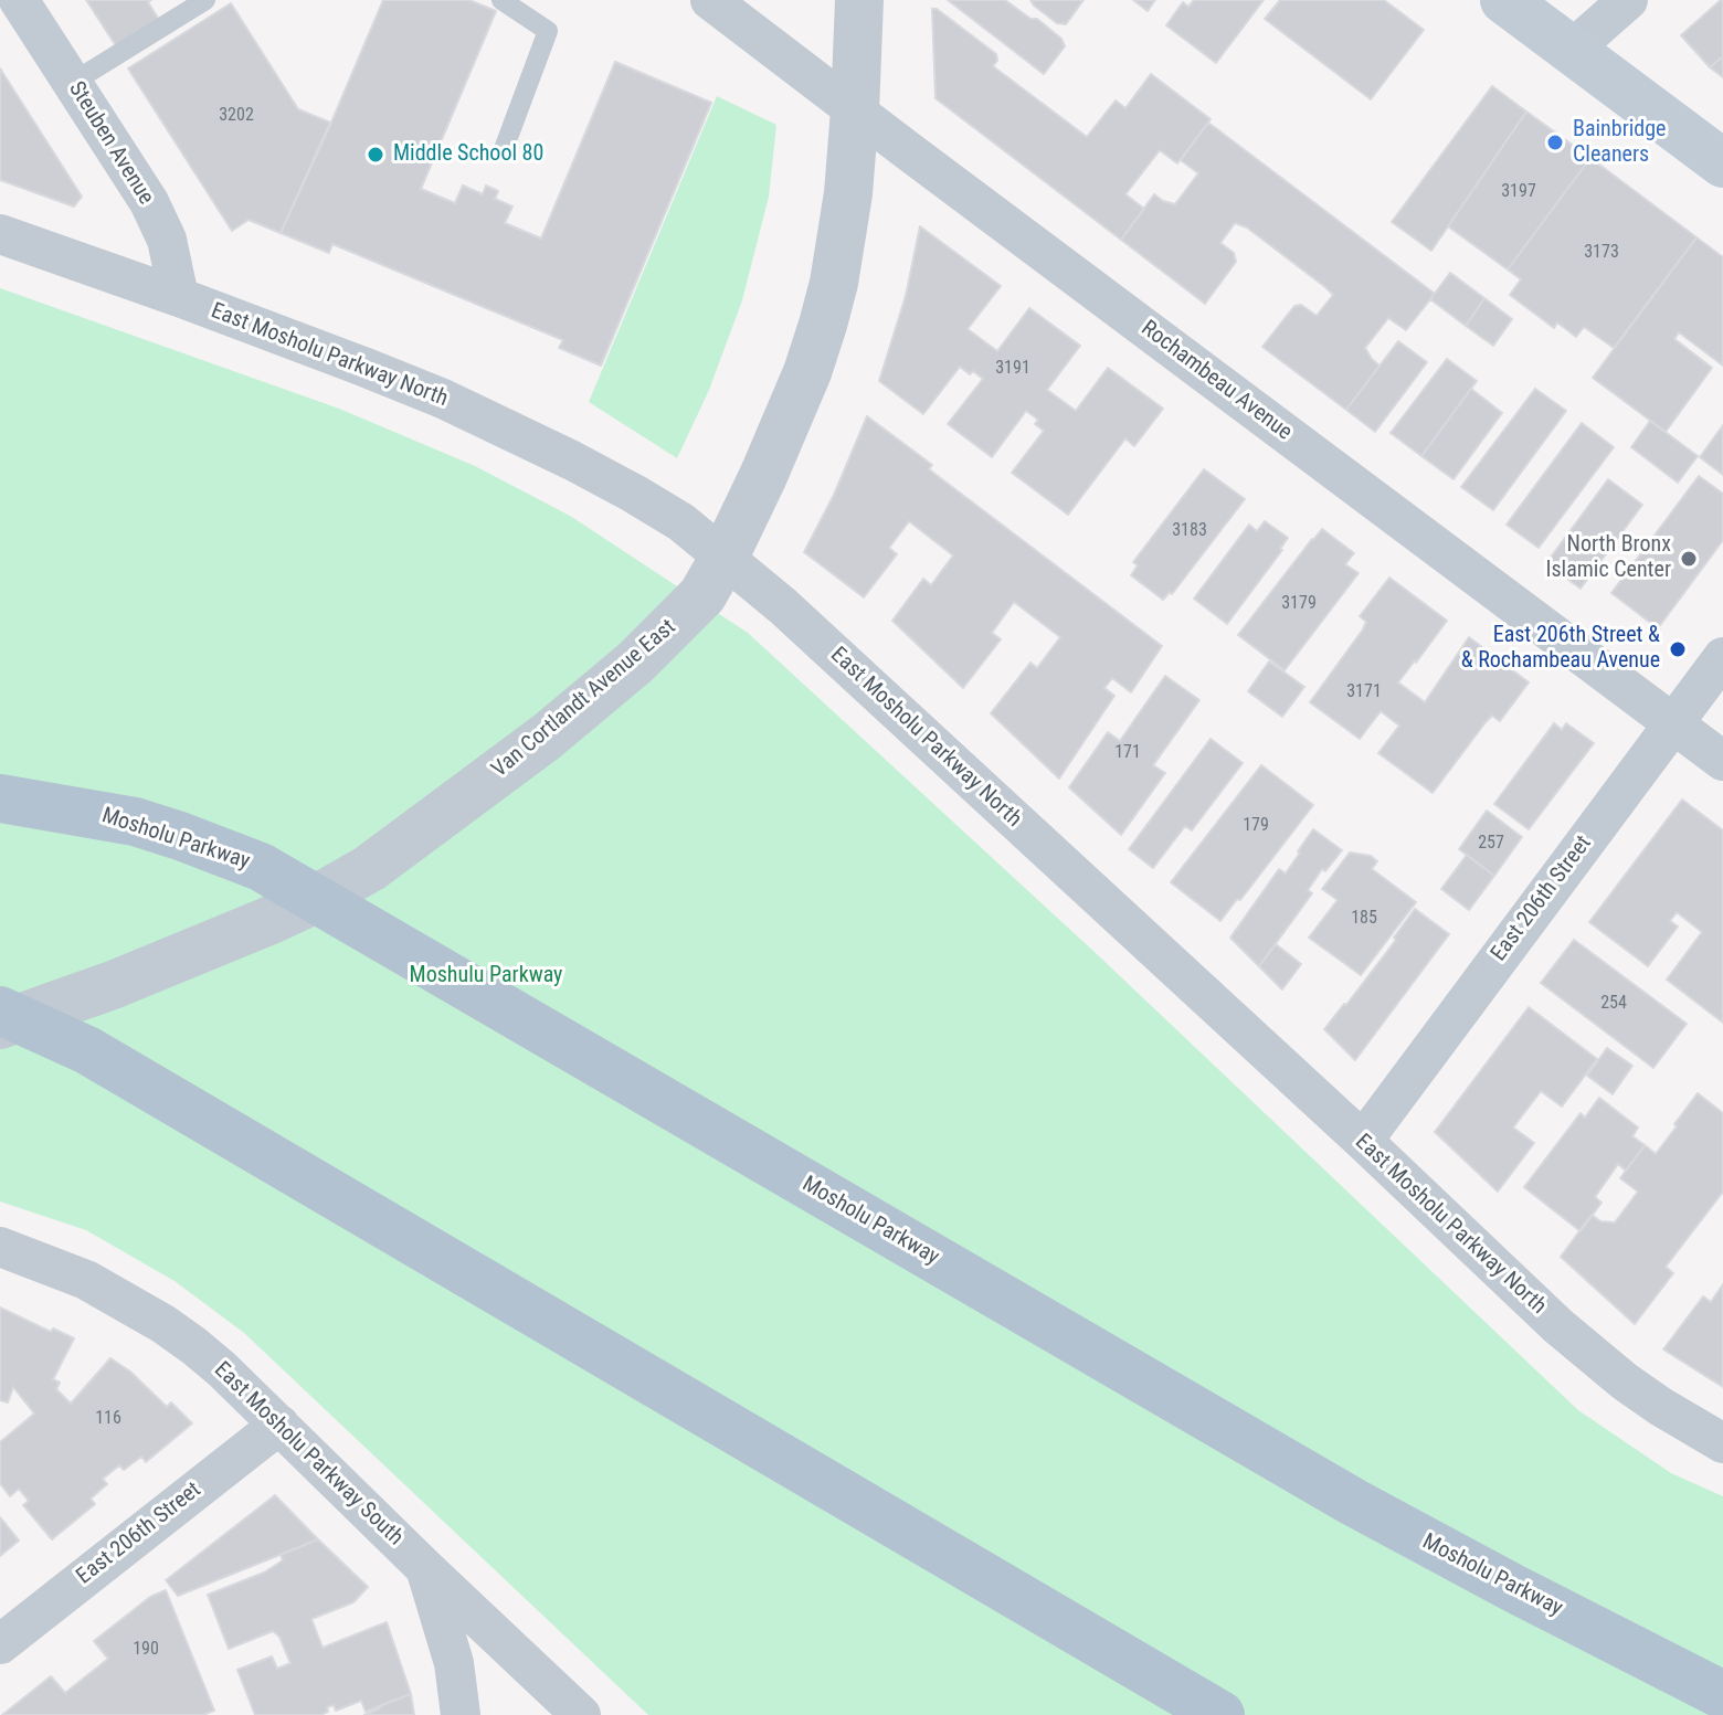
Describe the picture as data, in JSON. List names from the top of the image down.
{
  "streets": {
    "main road": ["Mosholu Parkway"],
    "street": [
      "Steuben Avenue",
      "East Mosholu Parkway North",
      "Rochambeau Avenue",
      "Van Cortlandt Avenue East",
      "East 206th Street",
      "East Mosholu Parkway South"
    ]
  },
  "crossings": [
    ["Steuben Avenue", "East Mosholu Parkway North"],
    ["East Mosholu Parkway North", "Van Cortlandt Avenue East"],
    ["East Mosholu Parkway North", "East 206th Street"],
    ["Rochambeau Avenue", "Van Cortlandt Avenue East"],
    ["Rochambeau Avenue", "East 206th Street"],
    ["Van Cortlandt Avenue East", "Mosholu Parkway"],
    ["East 206th Street", "East Mosholu Parkway South"]
  ],
  "parks": ["Moshulu Parkway"],
  "places": [
    "Bainbridge Cleaners",
    "Middle School 80",
    "North Bronx Islamic Center",
    "East 206th Street & & Rochambeau Avenue"
  ],
  "house_numbers": [
    "3202",
    "3197",
    "3173",
    "3191",
    "3183",
    "3179",
    "3171",
    "171",
    "179",
    "257",
    "185",
    "254",
    "116",
    "190"
  ]
}
